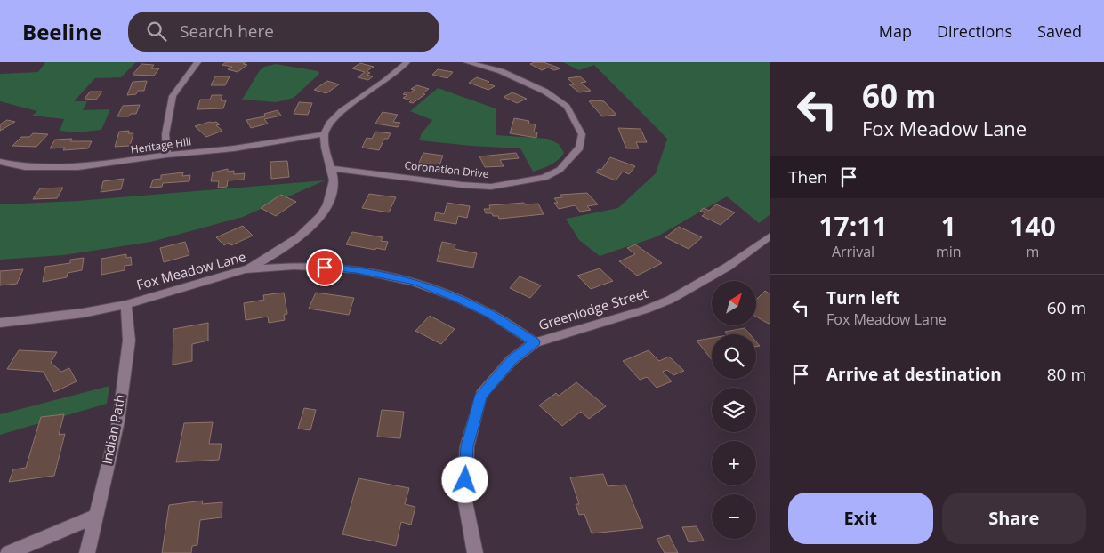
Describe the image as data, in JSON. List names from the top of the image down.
{
  "streets": {
    "street": [
      "Heritage Hill",
      "Coronation Drive",
      "Fox Meadow Lane",
      "Greenlodge Street",
      "Indian Path"
    ]
  },
  "crossings": [
    ["Fox Meadow Lane", "Greenlodge Street"],
    ["Fox Meadow Lane", "Indian Path"]
  ],
  "north": "top right",
  "page": {
    "header": "Beeline",
    "search": "Search here",
    "nav": ["Map", "Directions", "Saved"],
    "turn": ["60 m", "Fox Meadow Lane"],
    "then": "Then",
    "eta": [
      "17:11",
      "Arrival",
      "1",
      "min",
      "140",
      "m"
    ],
    "list": [
      {
        "name": "Turn left",
        "note": "Fox Meadow Lane",
        "value": "60 m"
      },
      {
        "name": "Arrive at destination",
        "value": "80 m"
      }
    ],
    "map_buttons": ["+", "−"],
    "buttons": ["Exit", "Share"]
  }
}
